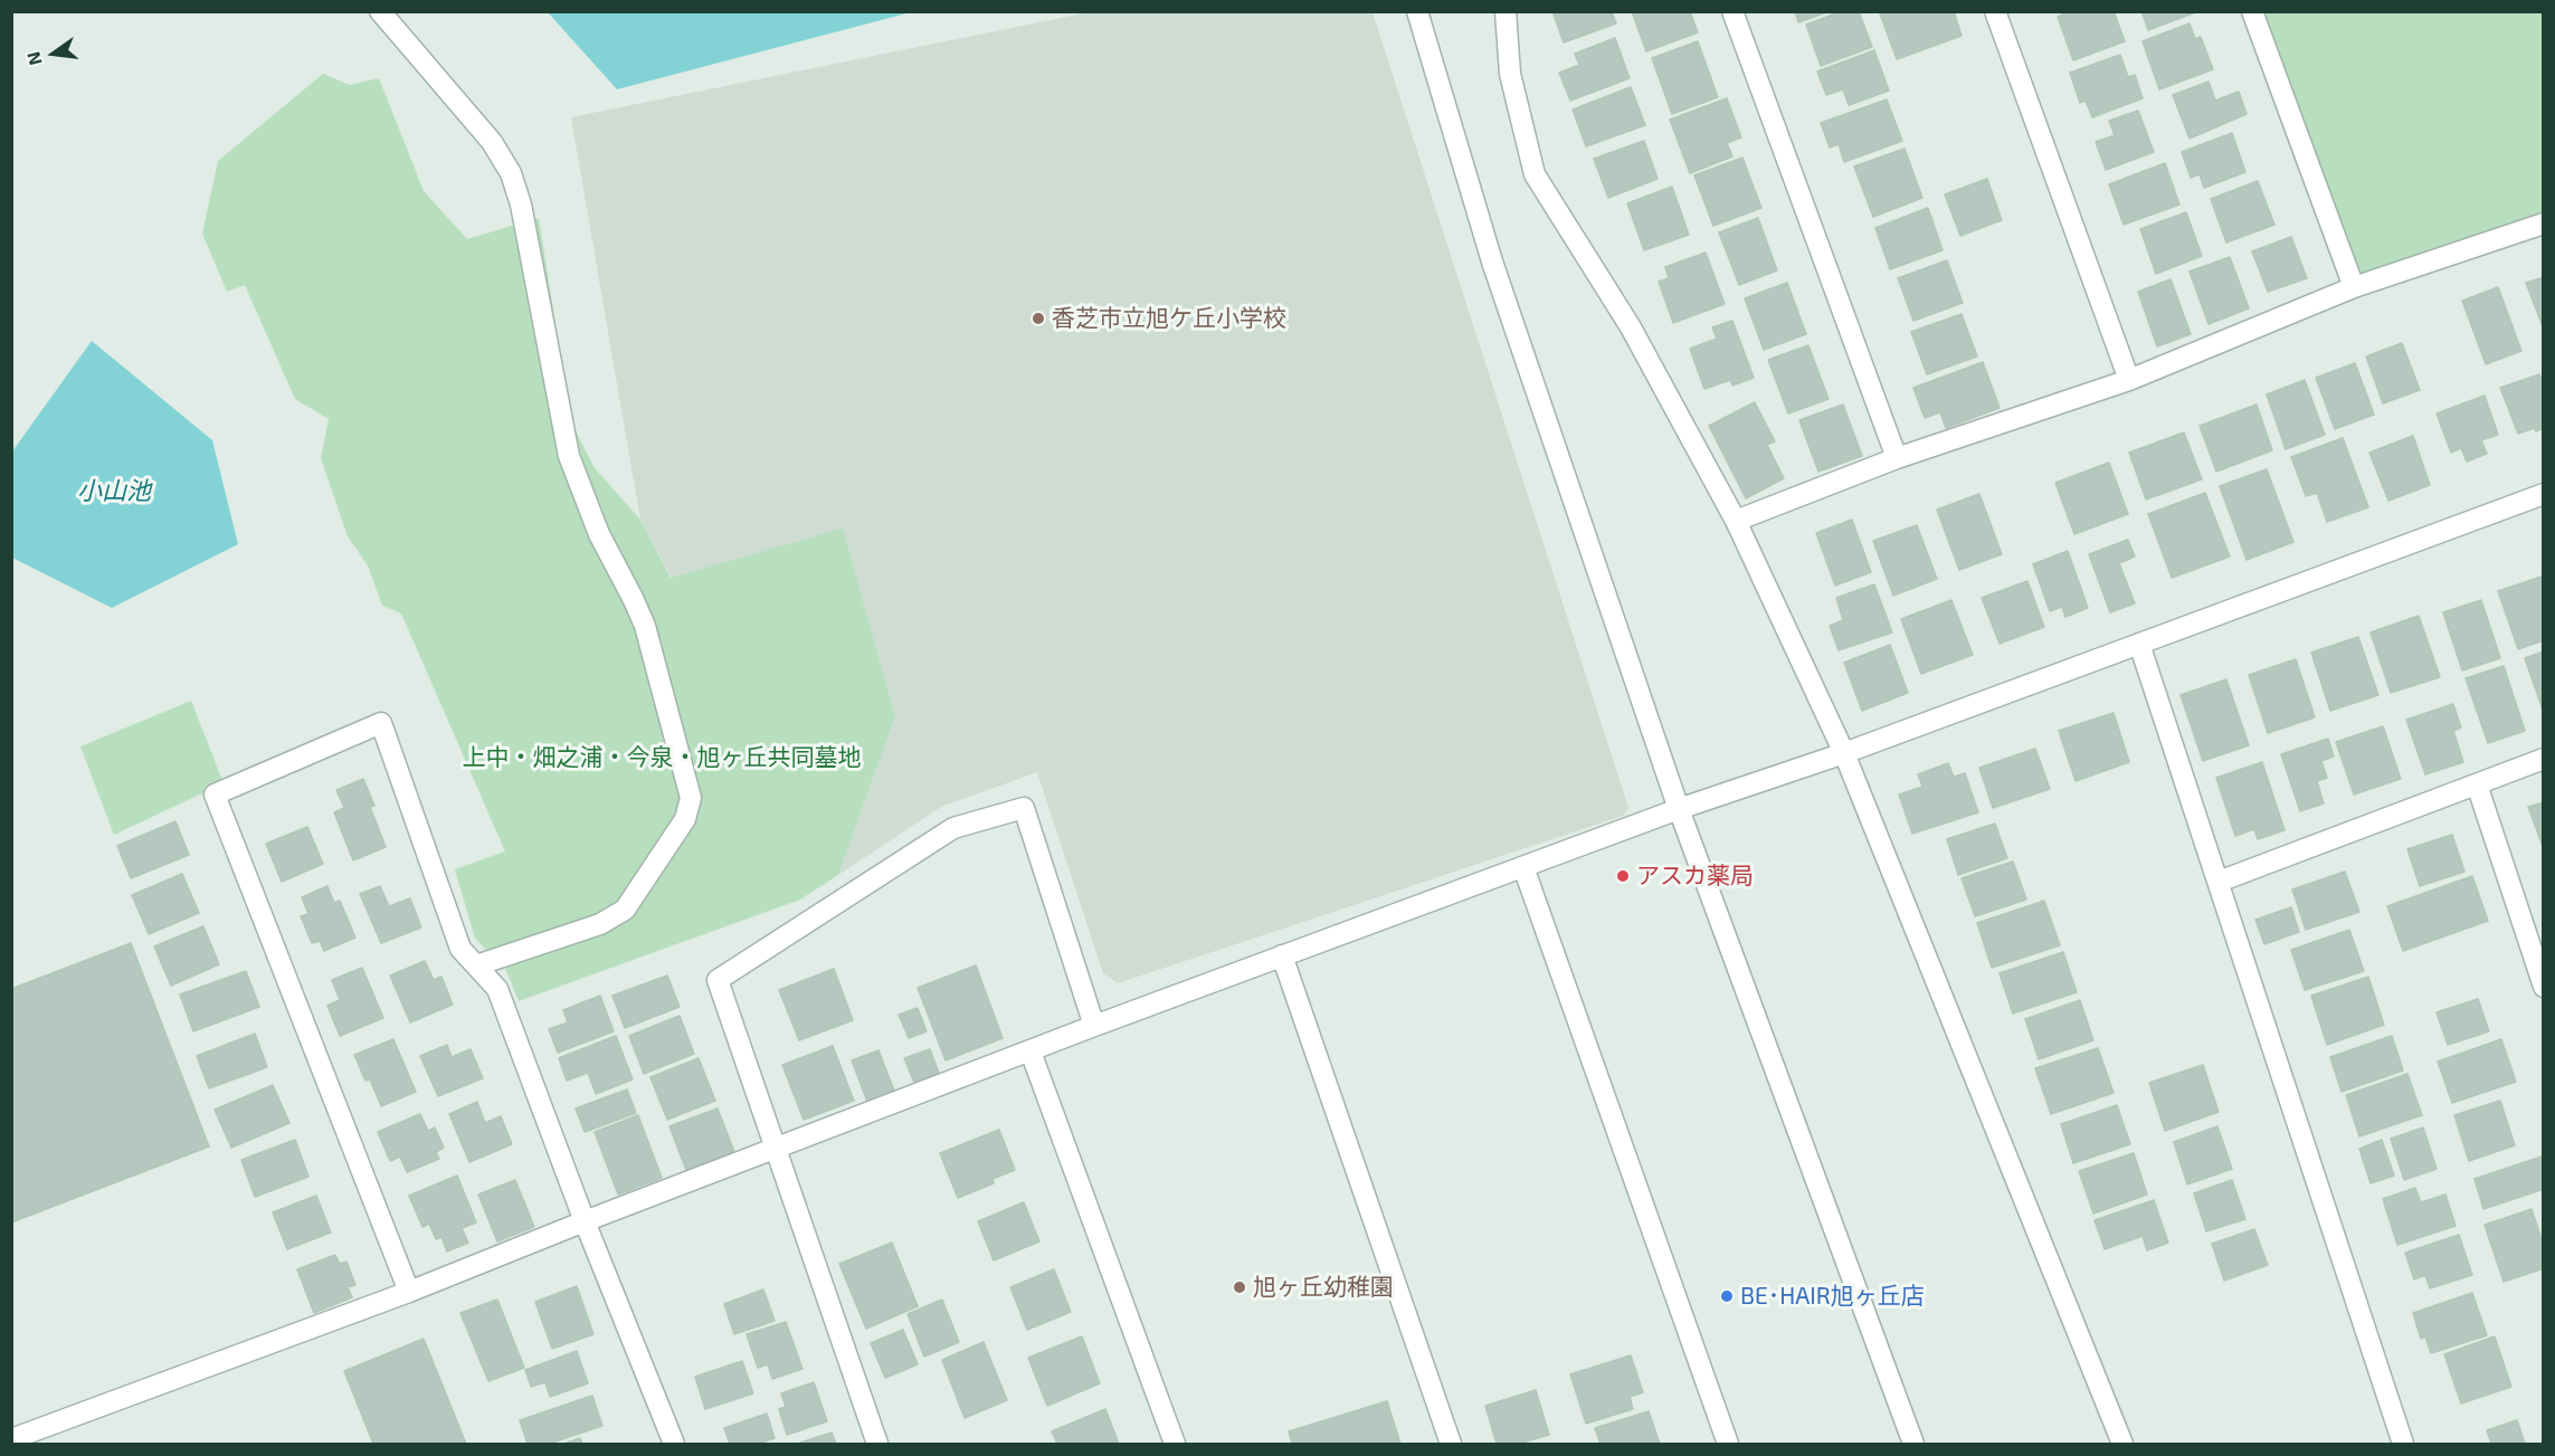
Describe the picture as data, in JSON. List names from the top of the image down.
{
  "water": ["小山池"],
  "parks": ["上中・畑之浦・今泉・旭ヶ丘共同墓地"],
  "places": [
    "香芝市立旭ケ丘小学校",
    "アスカ薬局",
    "旭ヶ丘幼稚園",
    "BE･HAIR旭ヶ丘店"
  ],
  "north": "left"
}
